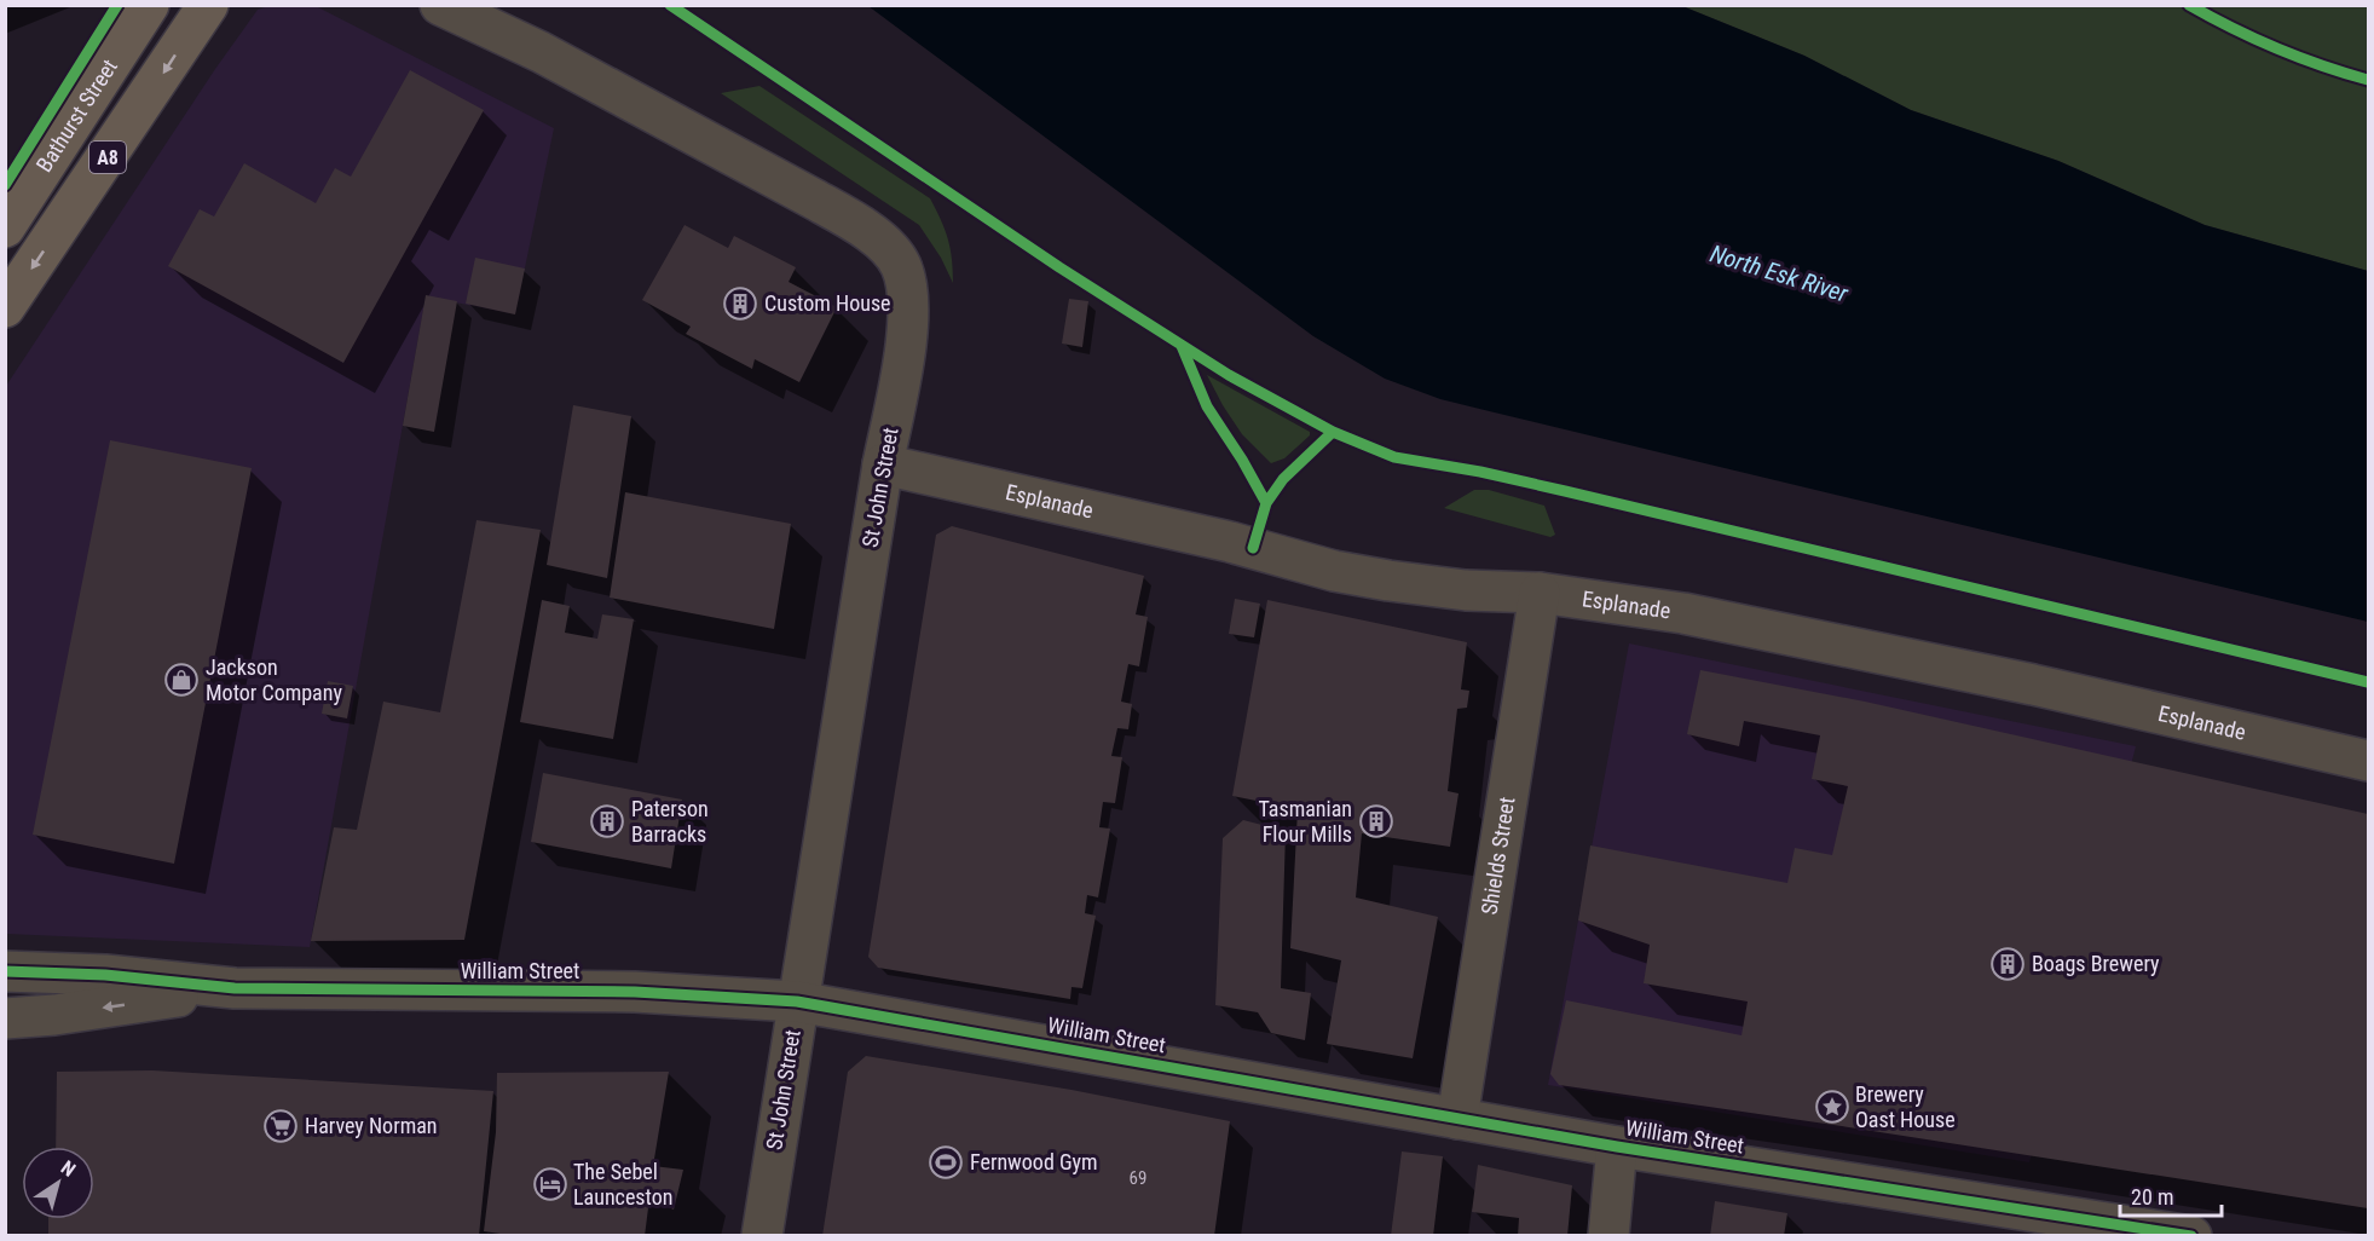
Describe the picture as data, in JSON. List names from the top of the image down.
{
  "streets": {
    "highway": ["Bathurst Street", "A8"],
    "street": [
      "St John Street",
      "Esplanade",
      "Shields Street",
      "William Street"
    ]
  },
  "crossings": [
    ["St John Street", "Esplanade"],
    ["St John Street", "William Street"],
    ["Esplanade", "Shields Street"],
    ["Shields Street", "William Street"]
  ],
  "water": ["North Esk River"],
  "places": {
    "building": [
      "Custom House",
      "Paterson Barracks",
      "Tasmanian Flour Mills",
      "Boags Brewery"
    ],
    "shop": ["Jackson Motor Company"],
    "place": ["Brewery Oast House"],
    "supermarket": ["Harvey Norman"],
    "sports": ["Fernwood Gym"],
    "hotel": ["The Sebel Launceston"]
  },
  "house_numbers": ["69"],
  "scale_bar": "20 m",
  "north": "top right"
}
